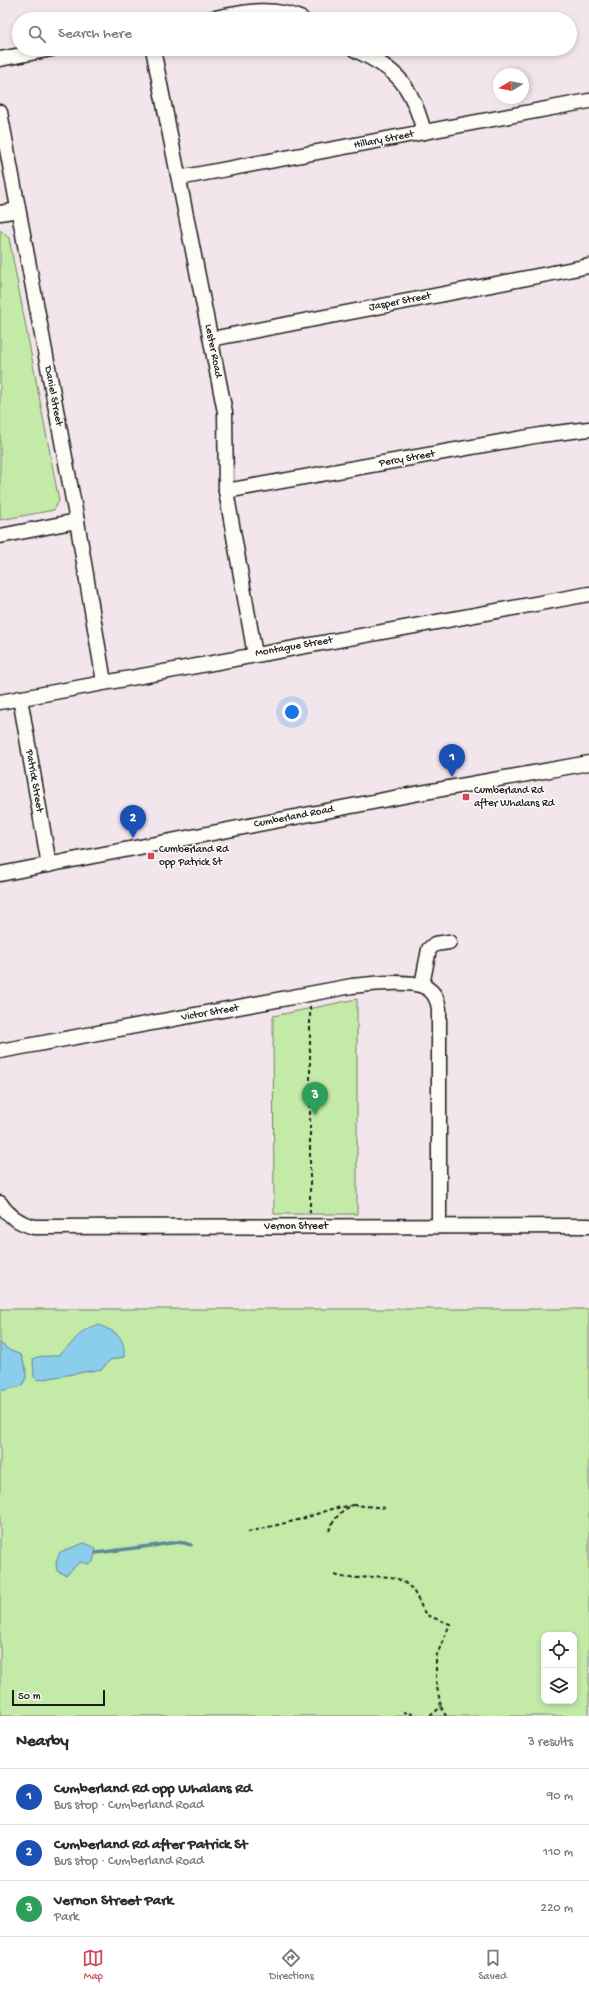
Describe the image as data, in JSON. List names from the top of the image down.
{
  "streets": {
    "street": [
      "Hillary Street",
      "Jasper Street",
      "Lester Road",
      "Daniel Street",
      "Percy Street",
      "Montague Street",
      "Patrick Street",
      "Cumberland Road",
      "Victor Street",
      "Vernon Street"
    ]
  },
  "crossings": [
    ["Hillary Street", "Lester Road"],
    ["Jasper Street", "Lester Road"],
    ["Lester Road", "Percy Street"],
    ["Lester Road", "Montague Street"],
    ["Daniel Street", "Montague Street"],
    ["Montague Street", "Patrick Street"],
    ["Patrick Street", "Cumberland Road"]
  ],
  "places": {
    "transit": ["Cumberland Rd after Whalans Rd", "Cumberland Rd opp Patrick St"]
  },
  "scale_bar": "50 m",
  "north": "left",
  "page": {
    "search": "Search here",
    "pins": ["1", "2", "3"],
    "scale": "50 m",
    "heading": ["Nearby", "3 results"],
    "list": [
      {
        "mark": "1",
        "name": "Cumberland Rd opp Whalans Rd",
        "note": "Bus stop · Cumberland Road",
        "value": "90 m"
      },
      {
        "mark": "2",
        "name": "Cumberland Rd after Patrick St",
        "note": "Bus stop · Cumberland Road",
        "value": "110 m"
      },
      {
        "mark": "3",
        "name": "Vernon Street Park",
        "note": "Park",
        "value": "220 m"
      }
    ],
    "nav": ["Map", "Directions", "Saved"]
  }
}
